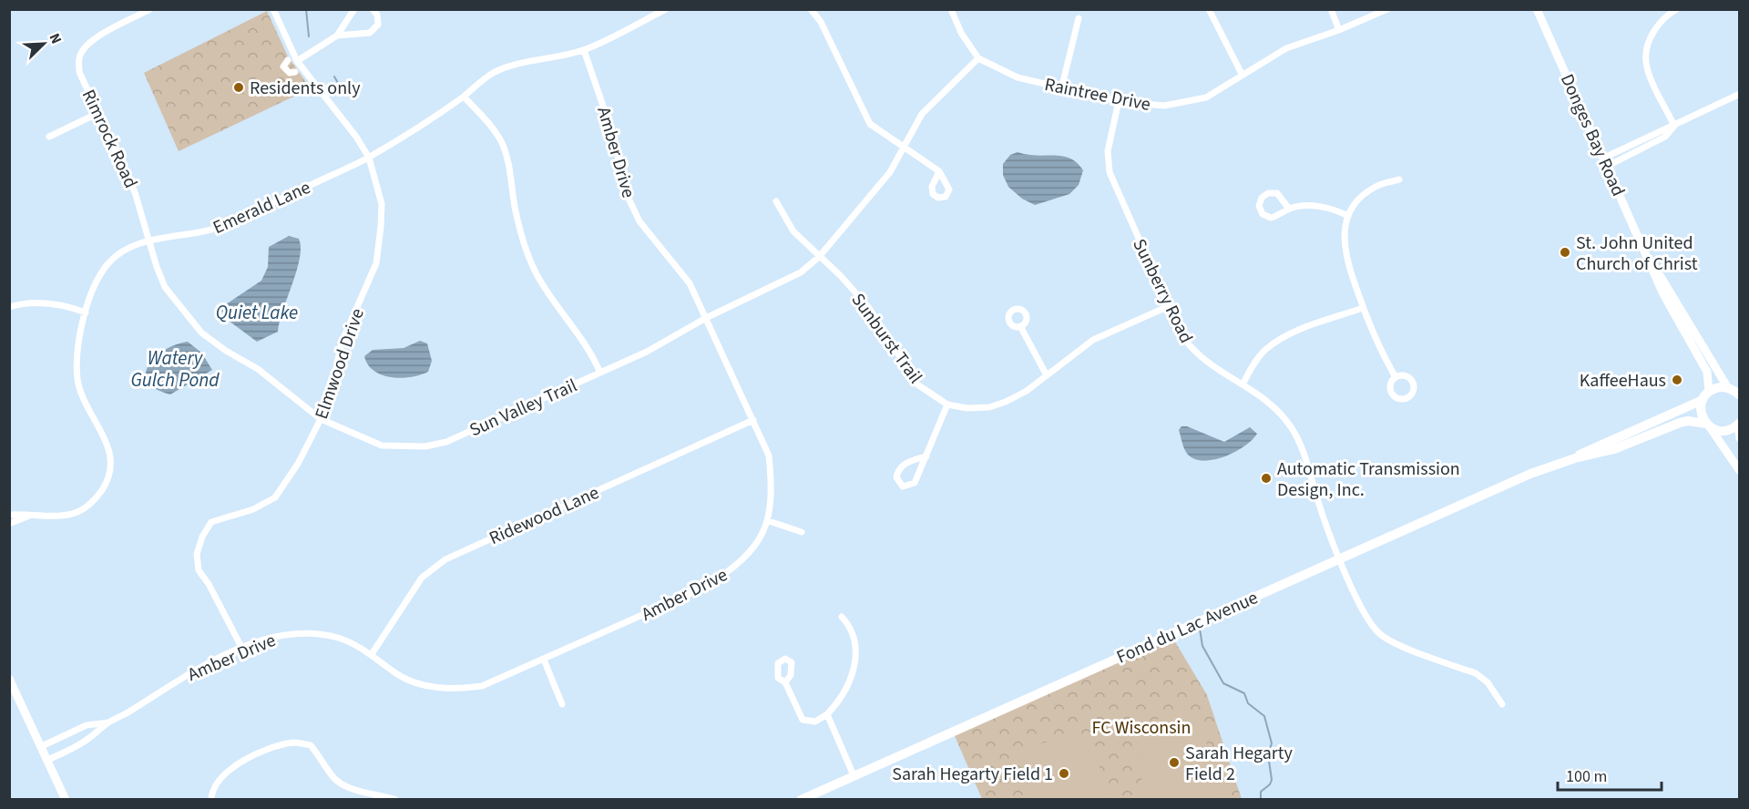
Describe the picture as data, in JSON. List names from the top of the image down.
{
  "streets": {
    "main road": ["Fond du Lac Avenue"],
    "street": [
      "Raintree Drive",
      "Donges Bay Road",
      "Rimrock Road",
      "Amber Drive",
      "Emerald Lane",
      "Sunberry Road",
      "Sunburst Trail",
      "Elmwood Drive",
      "Sun Valley Trail",
      "Ridewood Lane"
    ]
  },
  "crossings": [
    ["Raintree Drive", "Sunberry Road"],
    ["Raintree Drive", "Sun Valley Trail"],
    ["Donges Bay Road", "Fond du Lac Avenue"],
    ["Rimrock Road", "Emerald Lane"],
    ["Rimrock Road", "Sun Valley Trail"],
    ["Amber Drive", "Emerald Lane"],
    ["Amber Drive", "Elmwood Drive"],
    ["Amber Drive", "Sun Valley Trail"],
    ["Amber Drive", "Ridewood Lane"],
    ["Emerald Lane", "Elmwood Drive"],
    ["Emerald Lane", "Sun Valley Trail"],
    ["Sunberry Road", "Sunburst Trail"],
    ["Sunberry Road", "Fond du Lac Avenue"],
    ["Sunburst Trail", "Sun Valley Trail"],
    ["Elmwood Drive", "Sun Valley Trail"]
  ],
  "water": ["Quiet Lake", "Watery Gulch Pond"],
  "parks": ["FC Wisconsin"],
  "places": [
    "Residents only",
    "St. John United Church of Christ",
    "KaffeeHaus",
    "Automatic Transmission Design, Inc.",
    "Sarah Hegarty Field 2",
    "Sarah Hegarty Field 1"
  ],
  "scale_bar": "100 m",
  "north": "top right"
}
